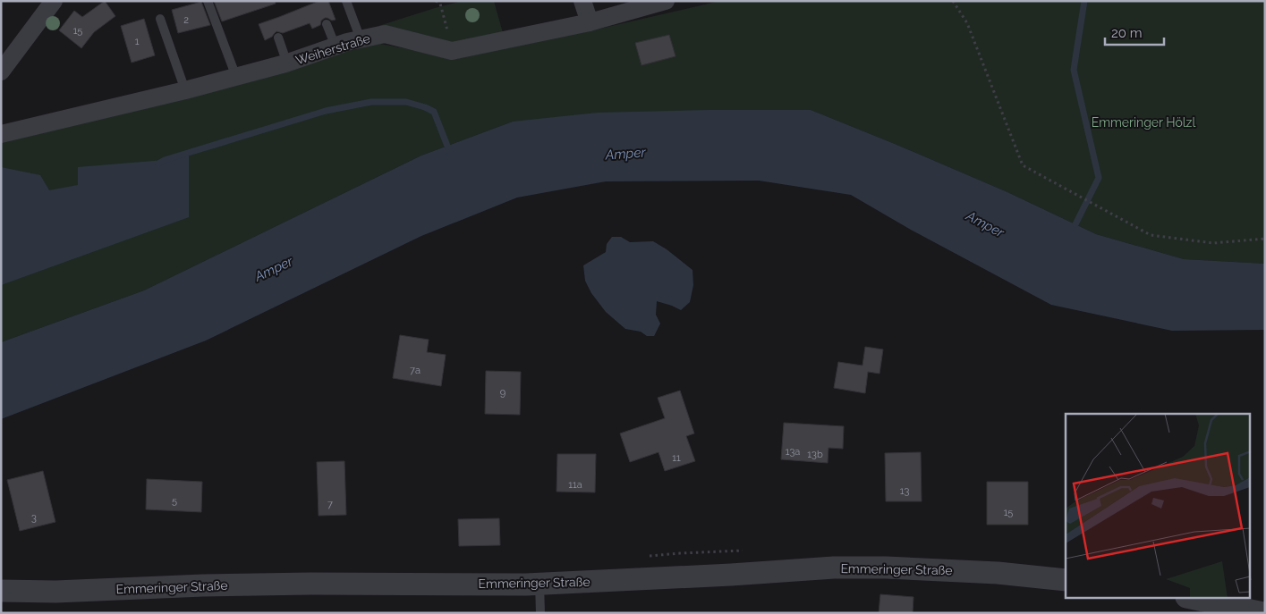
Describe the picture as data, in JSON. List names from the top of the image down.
{
  "streets": {
    "street": ["Weiherstraße", "Emmeringer Straße"]
  },
  "water": ["Amper"],
  "parks": ["Emmeringer Hölzl"],
  "house_numbers": [
    "2",
    "15",
    "1",
    "7a",
    "9",
    "13a",
    "13b",
    "11",
    "11a",
    "13",
    "5",
    "7",
    "15",
    "3"
  ],
  "scale_bar": "20 m"
}
